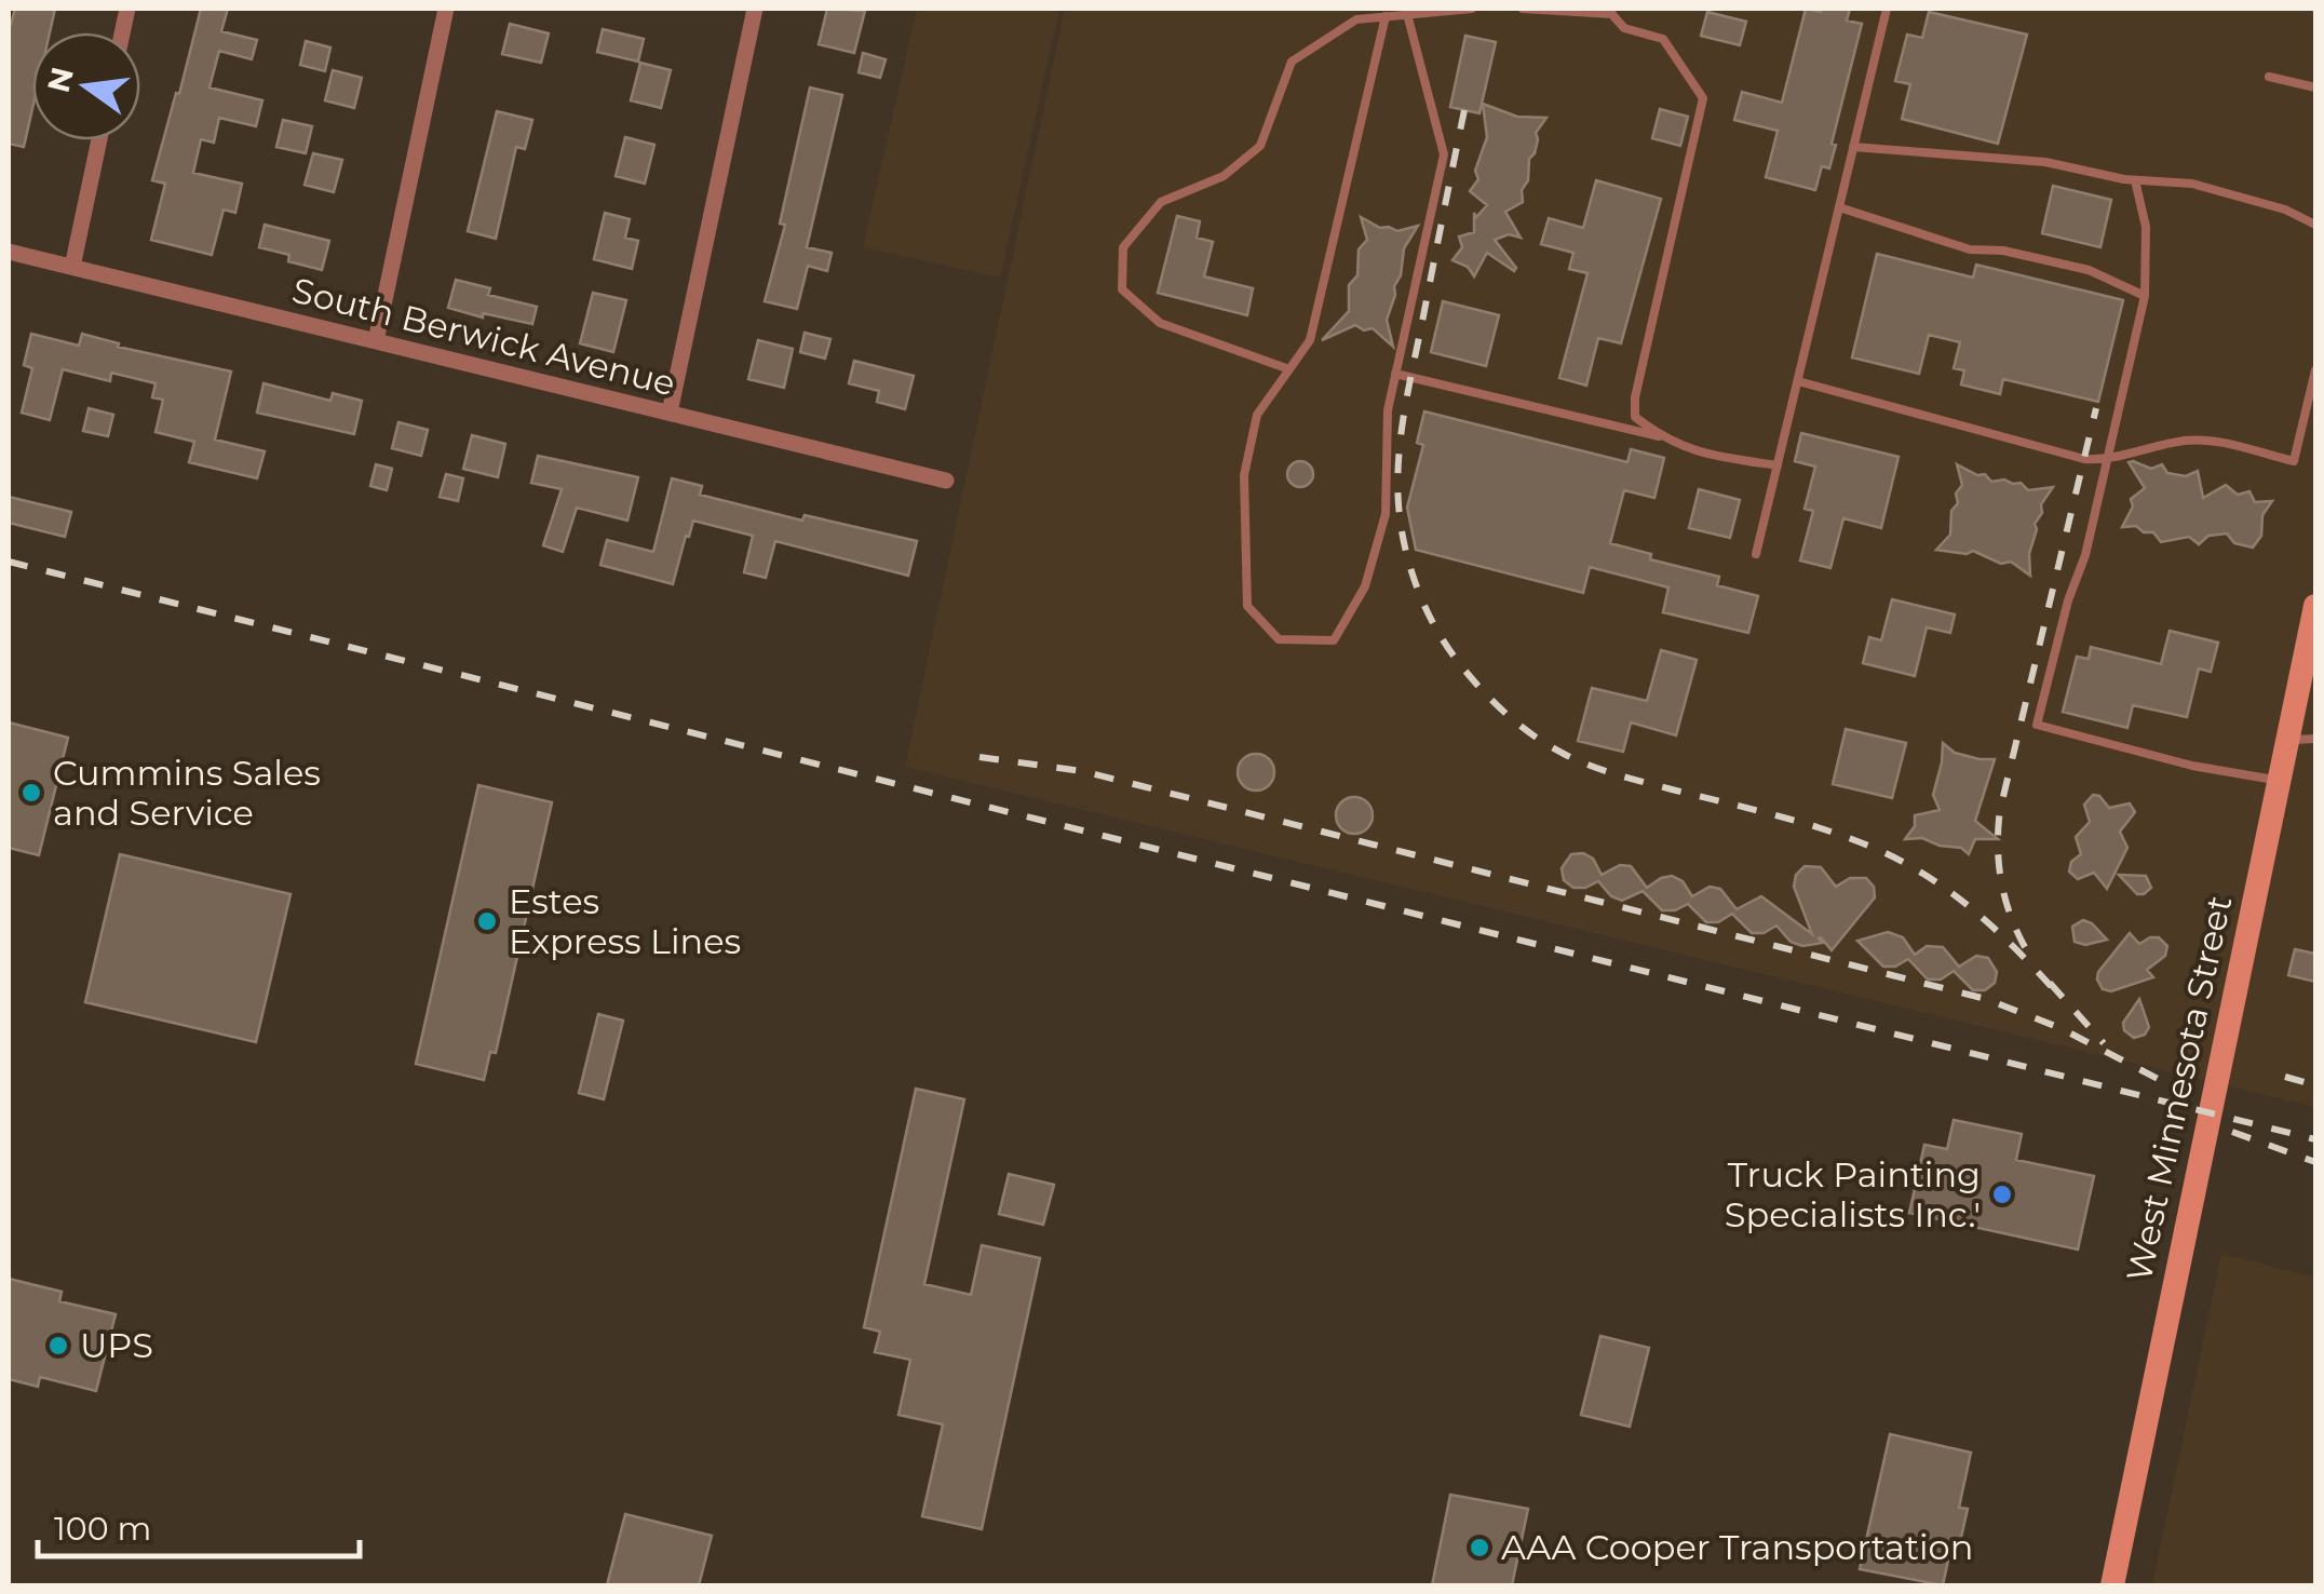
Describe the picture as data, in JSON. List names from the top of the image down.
{
  "streets": {
    "street": ["South Berwick Avenue", "West Minnesota Street"]
  },
  "places": [
    "Cummins Sales and Service",
    "Estes Express Lines",
    "Truck Painting Specialists Inc.'",
    "UPS",
    "AAA Cooper Transportation"
  ],
  "scale_bar": "100 m",
  "north": "left"
}
